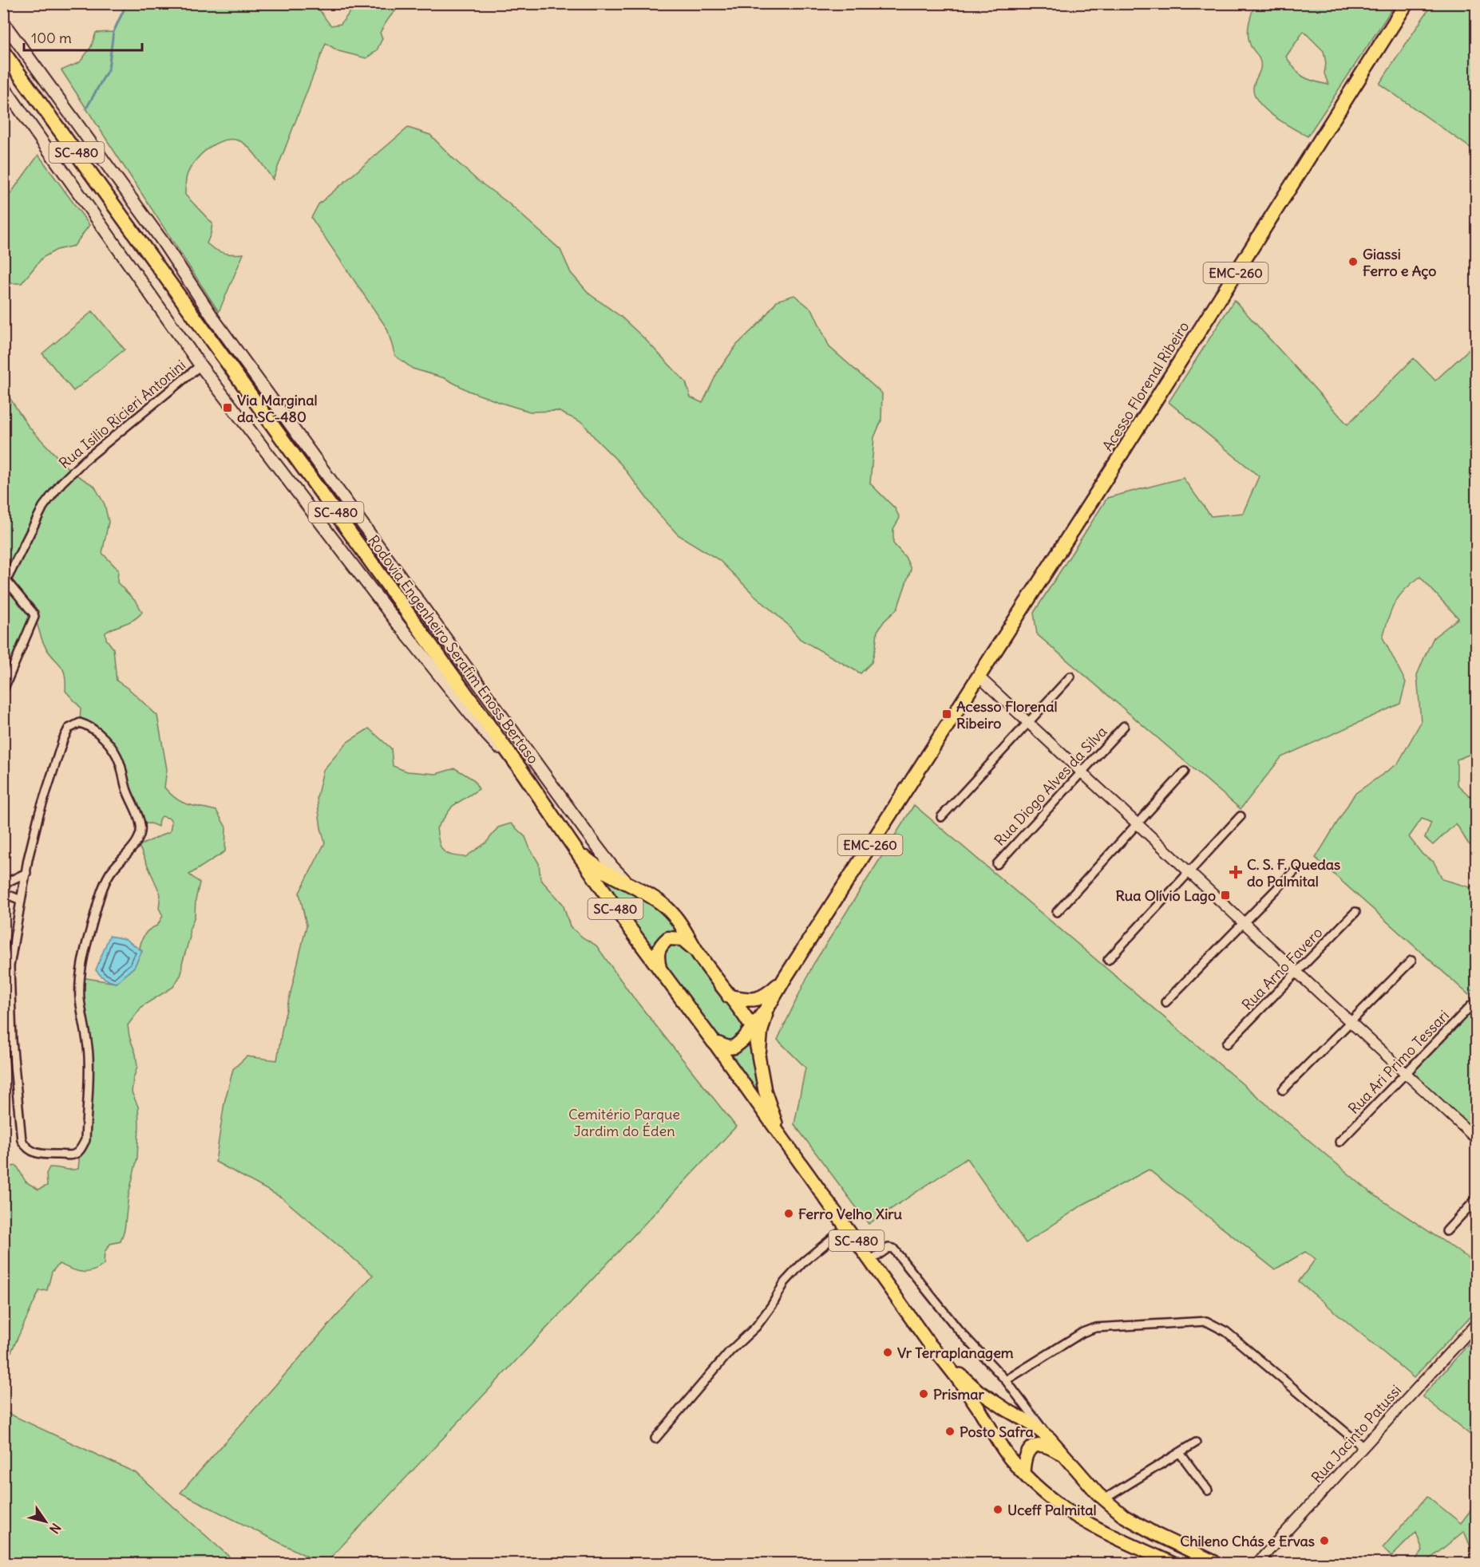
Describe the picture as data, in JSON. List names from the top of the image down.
{
  "streets": {
    "highway": [
      "SC-480",
      "EMC-260",
      "Acesso Florenal Ribeiro",
      "Rodovia Engenheiro Serafim Enoss Bertaso"
    ],
    "street": [
      "Rua Isilio Ricieri Antonini",
      "Rua Diogo Alves da Silva",
      "Rua Arno Favero",
      "Rua Ari Primo Tessari",
      "Rua Jacinto Patussi"
    ]
  },
  "crossings": [
    ["SC-480", "Acesso Florenal Ribeiro"],
    ["SC-480", "Rodovia Engenheiro Serafim Enoss Bertaso"],
    ["Acesso Florenal Ribeiro", "Rodovia Engenheiro Serafim Enoss Bertaso"]
  ],
  "parks": ["Cemitério Parque Jardim do Éden"],
  "places": {
    "other": [
      "Giassi Ferro e Aço",
      "Ferro Velho Xiru",
      "Vr Terraplanagem",
      "Prismar",
      "Posto Safra",
      "Uceff Palmital",
      "Chileno Chás e Ervas"
    ],
    "transit": ["Via Marginal da SC-480", "Acesso Florenal Ribeiro", "Rua Olívio Lago"],
    "health": ["C. S. F. Quedas do Palmital"]
  },
  "scale_bar": "100 m",
  "north": "bottom right"
}
